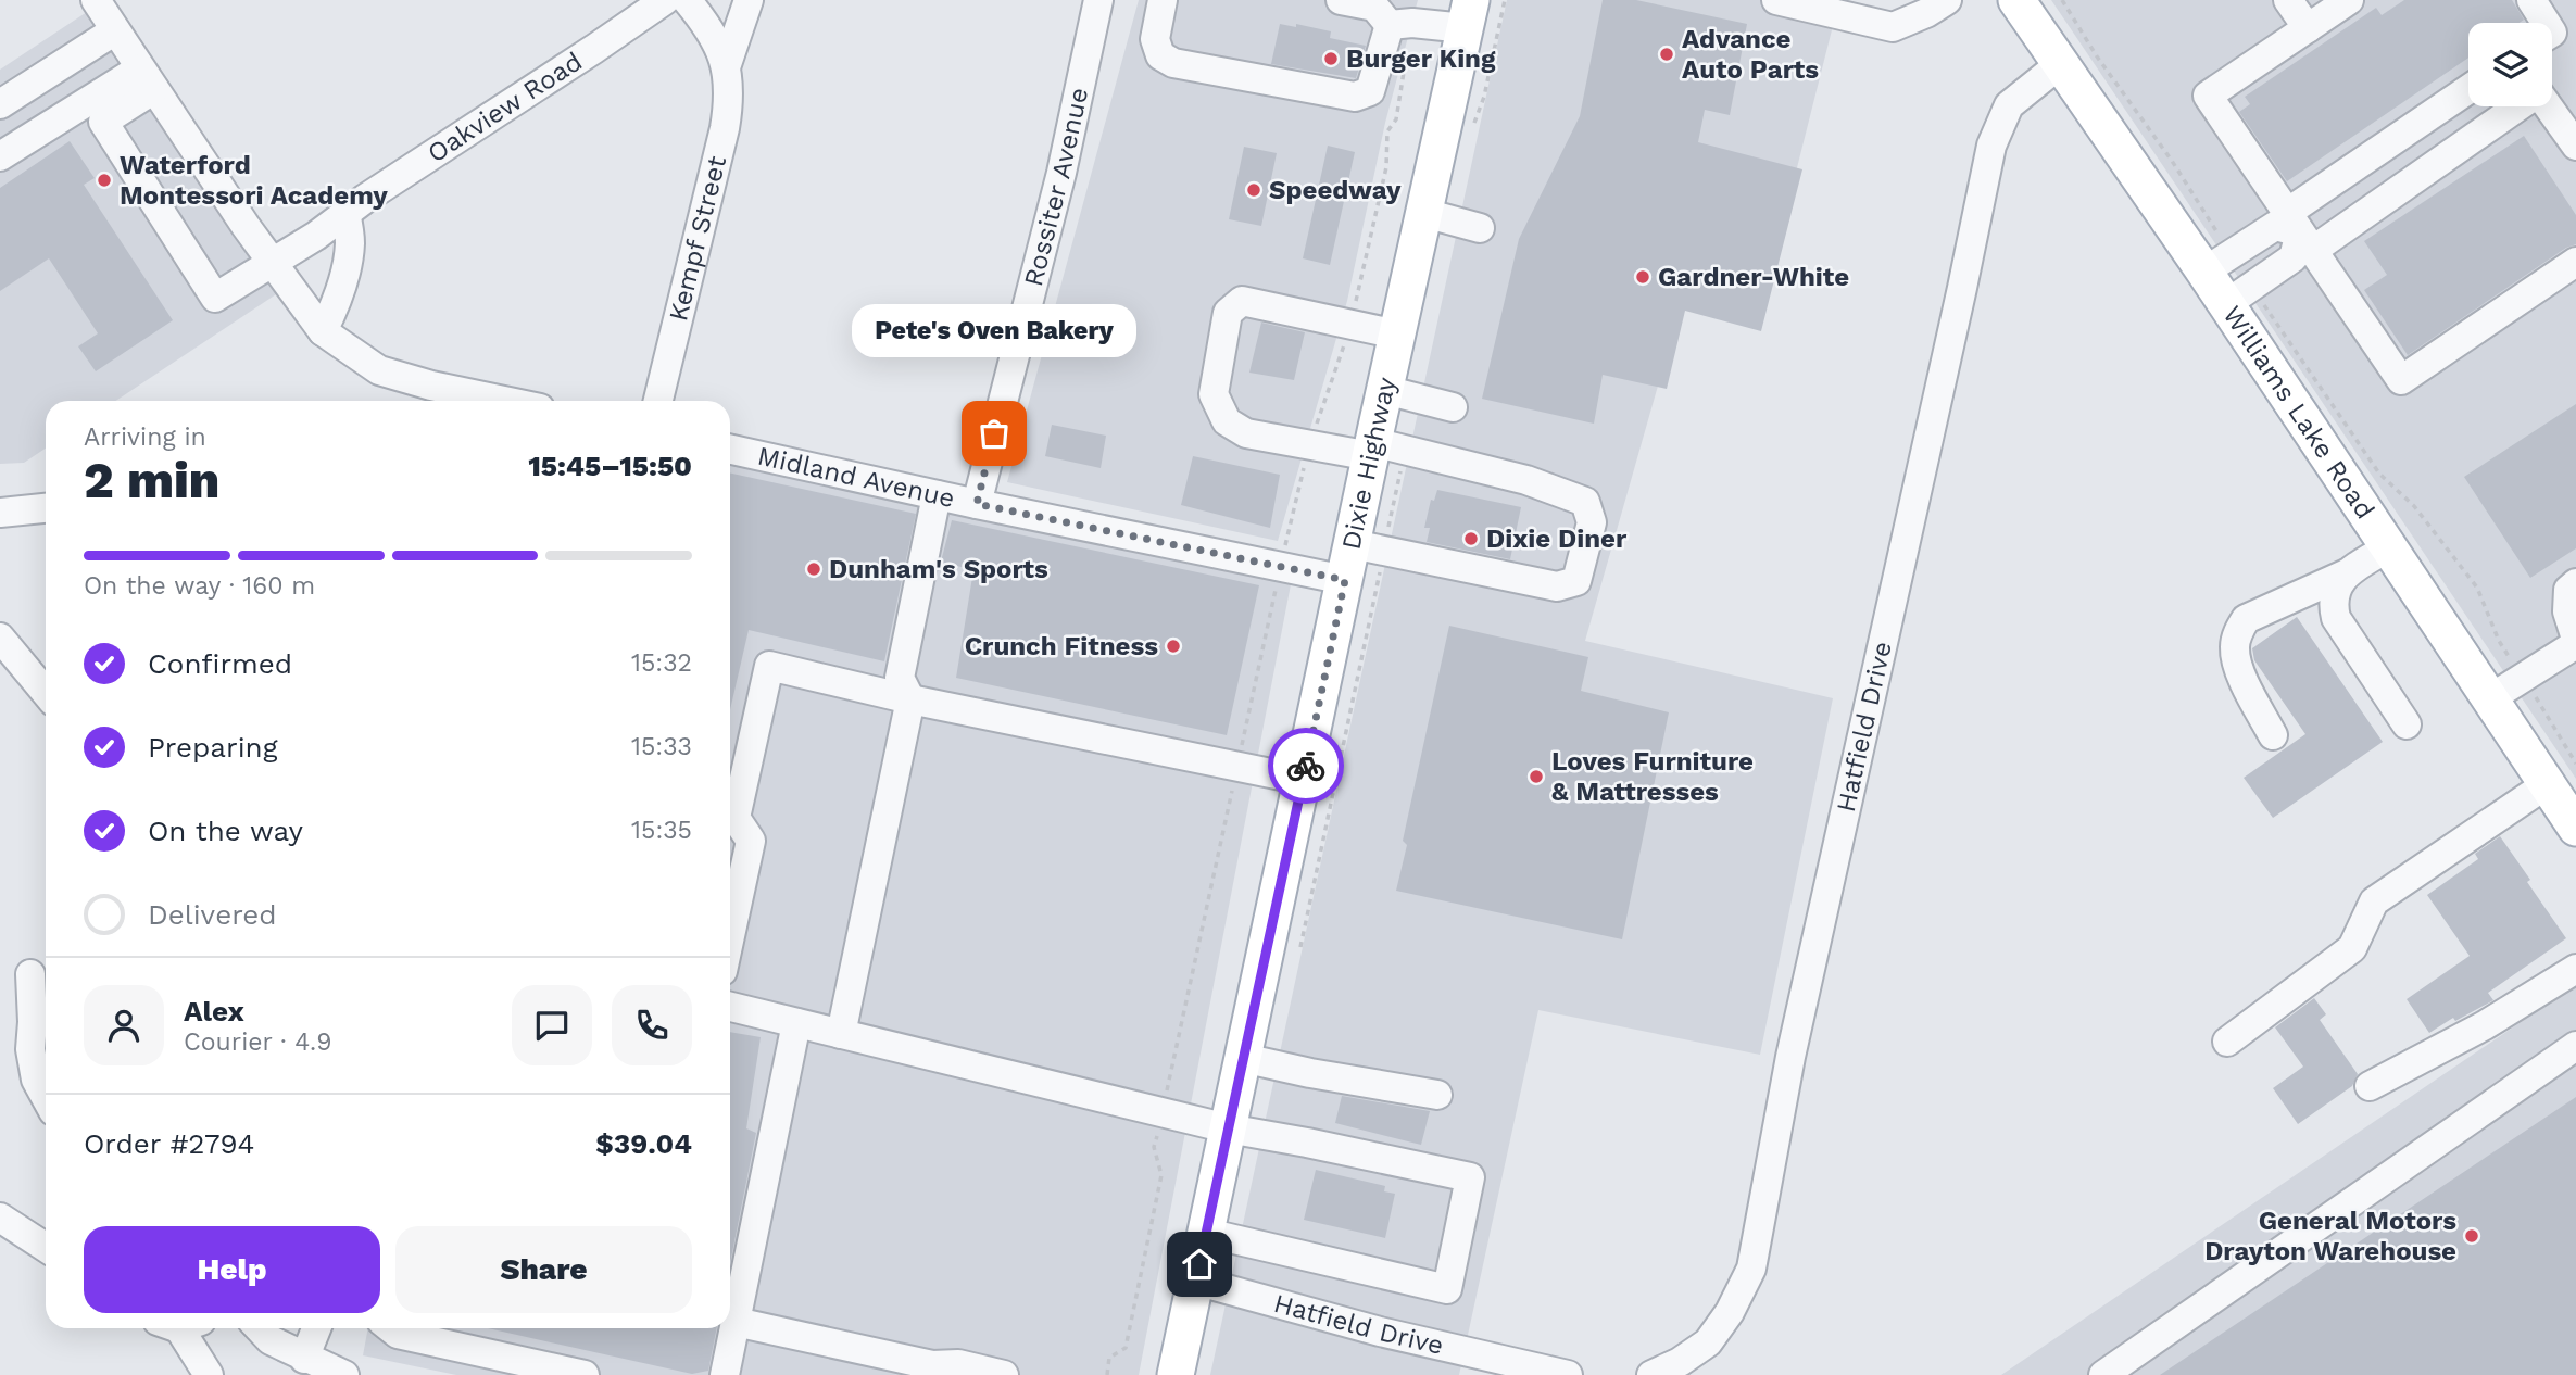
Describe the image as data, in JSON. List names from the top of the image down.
{
  "streets": {
    "main road": ["Williams Lake Road", "Dixie Highway"],
    "street": [
      "Oakview Road",
      "Rossiter Avenue",
      "Kempf Street",
      "Midland Avenue",
      "Hatfield Drive"
    ]
  },
  "crossings": [
    ["Rossiter Avenue", "Midland Avenue"],
    ["Williams Lake Road", "Hatfield Drive"],
    ["Dixie Highway", "Midland Avenue"],
    ["Dixie Highway", "Hatfield Drive"]
  ],
  "places": [
    "Advance Auto Parts",
    "Burger King",
    "Waterford Montessori Academy",
    "Speedway",
    "Gardner-White",
    "Pete's Oven Bakery",
    "Dixie Diner",
    "Dunham's Sports",
    "Crunch Fitness",
    "Loves Furniture & Mattresses",
    "General Motors Drayton Warehouse"
  ],
  "page": {
    "bubble": "Pete's Oven Bakery",
    "heading": ["2 min", "Arriving in", "15:45–15:50"],
    "panel": [
      "Alex",
      "Courier · 4.9",
      "Order #2794",
      "$39.04"
    ],
    "bar": "On the way · 160 m",
    "list": [
      ["Confirmed", "15:32"],
      ["Preparing", "15:33"],
      ["On the way", "15:35"],
      "Delivered"
    ],
    "buttons": ["Help", "Share"]
  }
}
